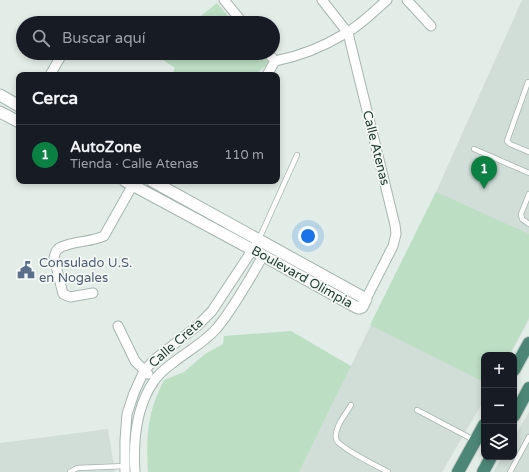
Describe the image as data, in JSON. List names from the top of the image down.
{
  "streets": {
    "street": ["Calle Atenas", "Boulevard Olimpia", "Calle Creta"]
  },
  "crossings": [
    ["Calle Atenas", "Boulevard Olimpia"],
    ["Boulevard Olimpia", "Calle Creta"]
  ],
  "places": {
    "public building": ["Consulado U.S. en Nogales"]
  },
  "page": {
    "search": "Buscar aquí",
    "heading": "Cerca",
    "list": [
      {
        "mark": "1",
        "name": "AutoZone",
        "note": "Tienda · Calle Atenas",
        "value": "110 m"
      }
    ],
    "pins": "1",
    "map_buttons": ["+", "−"]
  }
}
